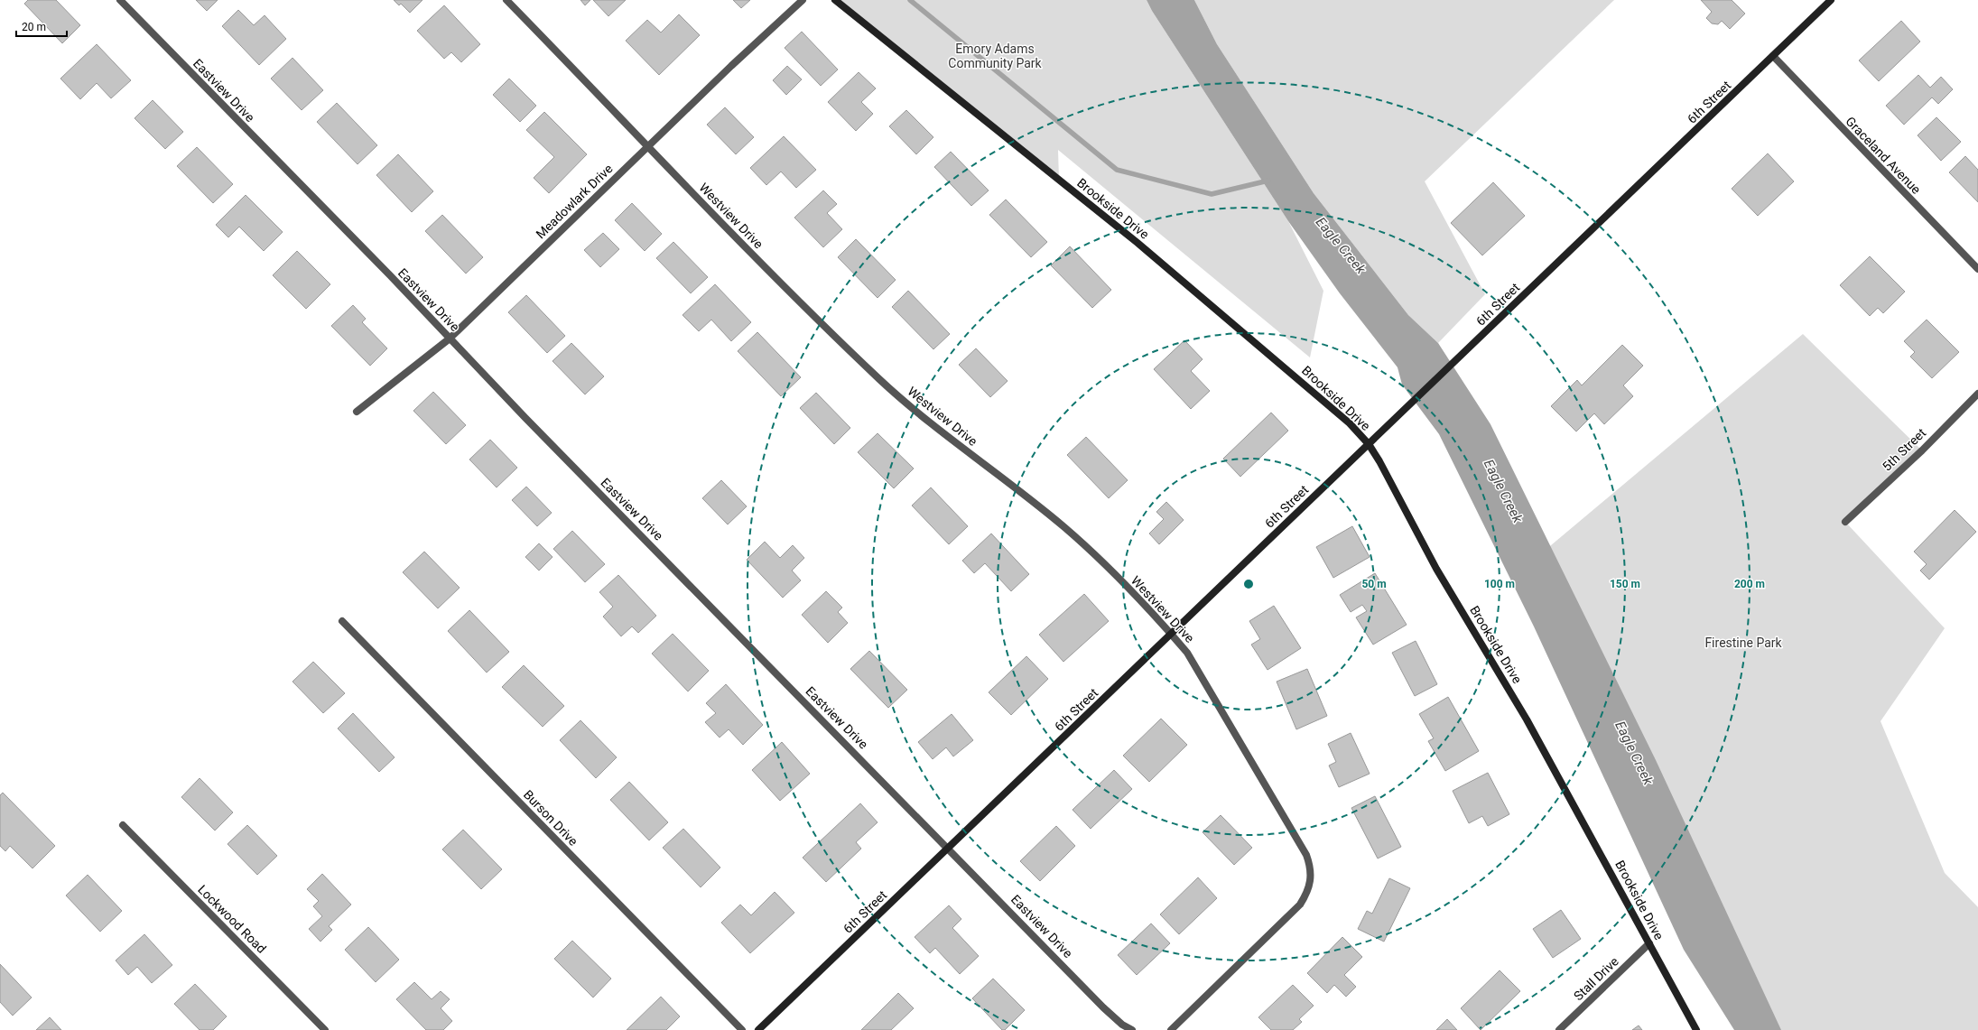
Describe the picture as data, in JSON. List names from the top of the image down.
{
  "streets": {
    "street": [
      "Eastview Drive",
      "6th Street",
      "Graceland Avenue",
      "Meadowlark Drive",
      "Brookside Drive",
      "Westview Drive",
      "5th Street",
      "Burson Drive",
      "Lockwood Road",
      "Stall Drive"
    ]
  },
  "crossings": [
    ["Eastview Drive", "6th Street"],
    ["Eastview Drive", "Meadowlark Drive"],
    ["6th Street", "Graceland Avenue"],
    ["6th Street", "Brookside Drive"],
    ["6th Street", "Westview Drive"],
    ["Meadowlark Drive", "Westview Drive"],
    ["Brookside Drive", "Stall Drive"]
  ],
  "water": ["Eagle Creek"],
  "parks": ["Emory Adams Community Park", "Firestine Park"],
  "scale_bar": "20 m",
  "rings": [
    "50 m",
    "100 m",
    "150 m",
    "200 m"
  ]
}
